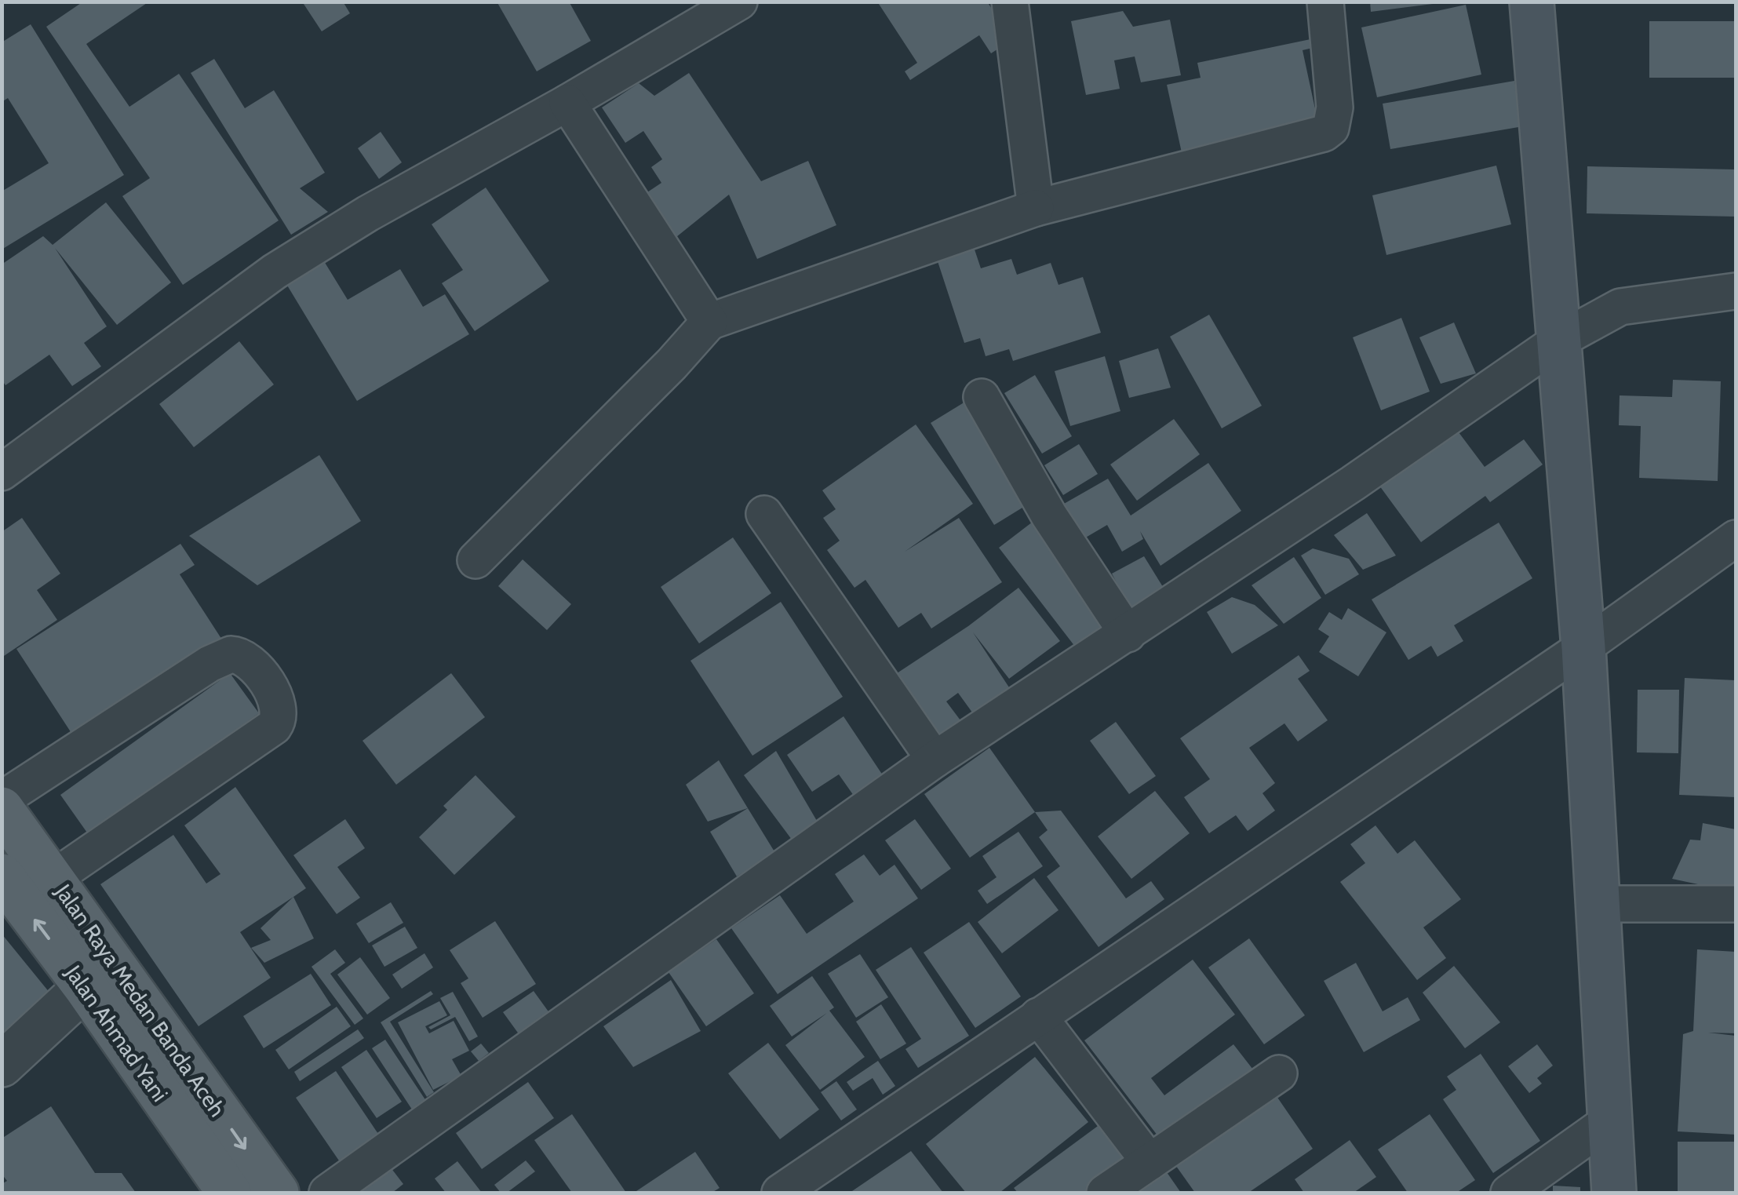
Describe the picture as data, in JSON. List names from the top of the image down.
{
  "streets": {
    "main road": ["Jalan Raya Medan Banda Aceh", "Jalan Ahmad Yani"]
  },
  "one_way": ["Jalan Raya Medan Banda Aceh", "Jalan Ahmad Yani"]
}
